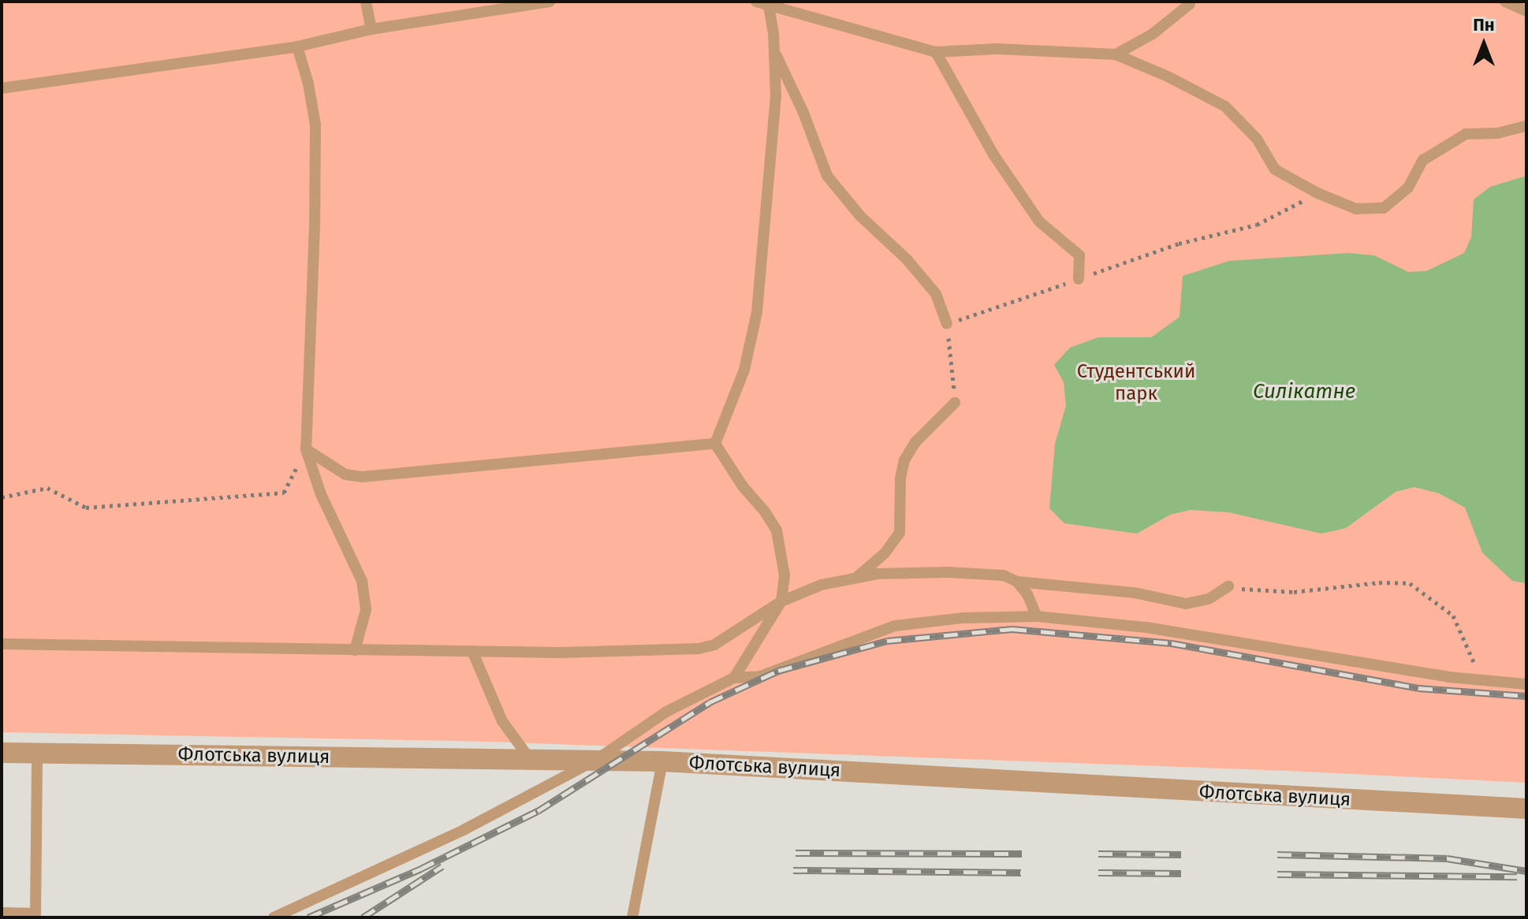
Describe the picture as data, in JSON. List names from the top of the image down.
{
  "streets": {
    "street": ["Флотська вулиця"]
  },
  "water": ["Силікатне"],
  "parks": ["Студентський парк"],
  "north": "top"
}
